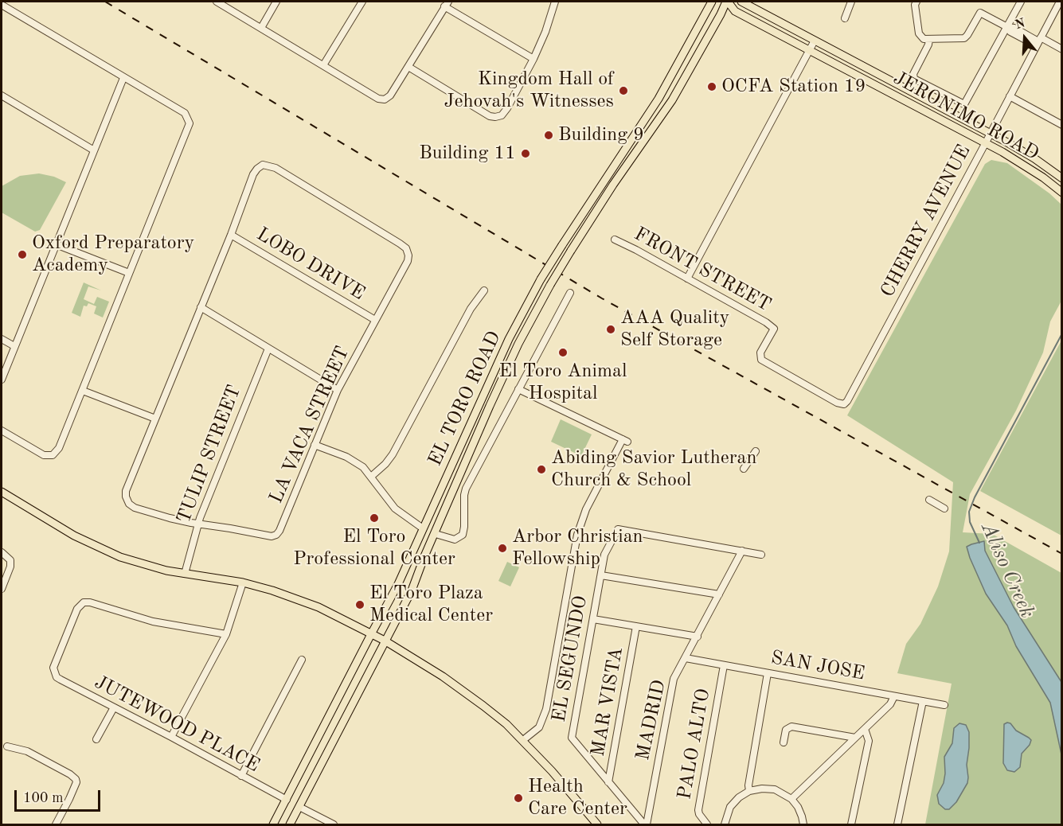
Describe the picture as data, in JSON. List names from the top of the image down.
{
  "streets": {
    "main road": ["JERONIMO ROAD", "EL TORO ROAD"],
    "street": [
      "CHERRY AVENUE",
      "LOBO DRIVE",
      "FRONT STREET",
      "LA VACA STREET",
      "TULIP STREET",
      "EL SEGUNDO",
      "SAN JOSE",
      "MAR VISTA",
      "MADRID",
      "JUTEWOOD PLACE",
      "PALO ALTO"
    ]
  },
  "crossings": [
    ["JERONIMO ROAD", "CHERRY AVENUE"],
    ["JERONIMO ROAD", "EL TORO ROAD"],
    ["CHERRY AVENUE", "FRONT STREET"],
    ["LOBO DRIVE", "LA VACA STREET"],
    ["EL TORO ROAD", "JUTEWOOD PLACE"],
    ["LA VACA STREET", "TULIP STREET"],
    ["EL SEGUNDO", "MAR VISTA"],
    ["EL SEGUNDO", "MADRID"],
    ["SAN JOSE", "MADRID"],
    ["SAN JOSE", "PALO ALTO"]
  ],
  "water": ["Aliso Creek"],
  "places": [
    "OCFA Station 19",
    "Kingdom Hall of Jehovah's Witnesses",
    "Building 9",
    "Building 11",
    "Oxford Preparatory Academy",
    "AAA Quality Self Storage",
    "El Toro Animal Hospital",
    "Abiding Savior Lutheran Church & School",
    "El Toro Professional Center",
    "Arbor Christian Fellowship",
    "El Toro Plaza Medical Center",
    "Health Care Center"
  ],
  "scale_bar": "100 m",
  "north": "top"
}
